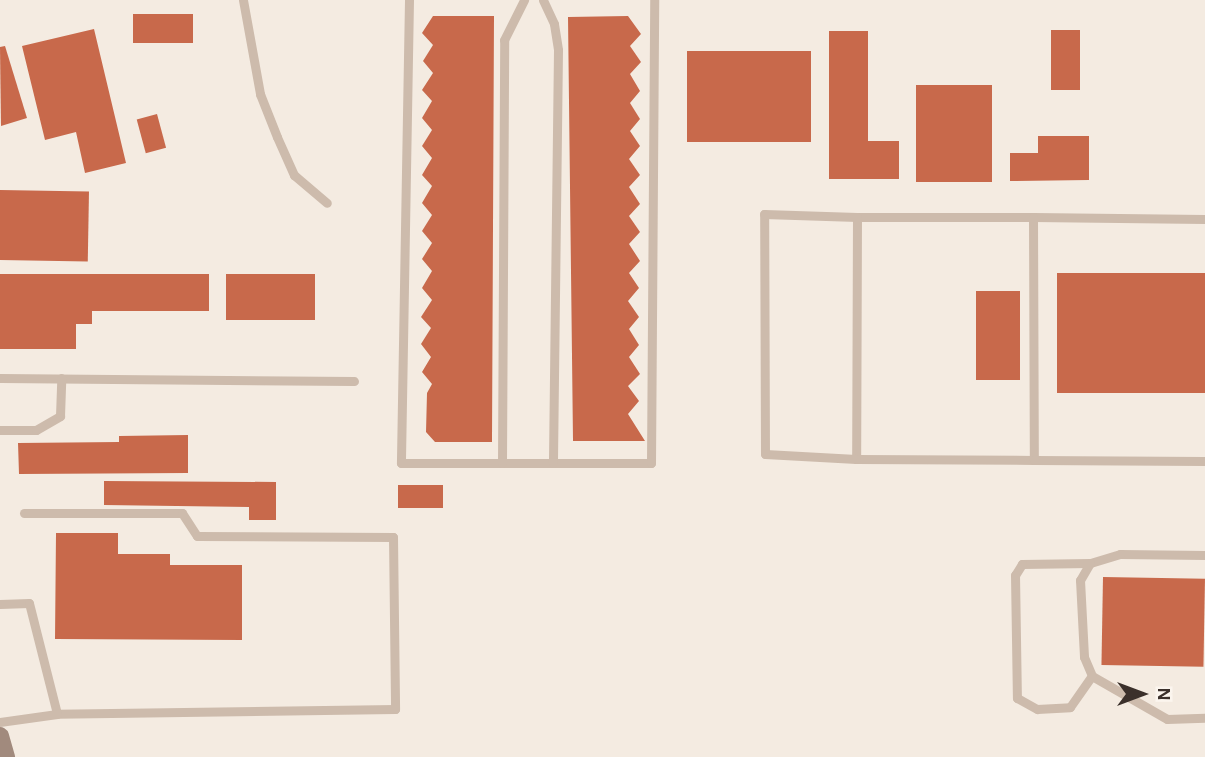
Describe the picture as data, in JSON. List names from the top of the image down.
{
  "north": "right"
}
